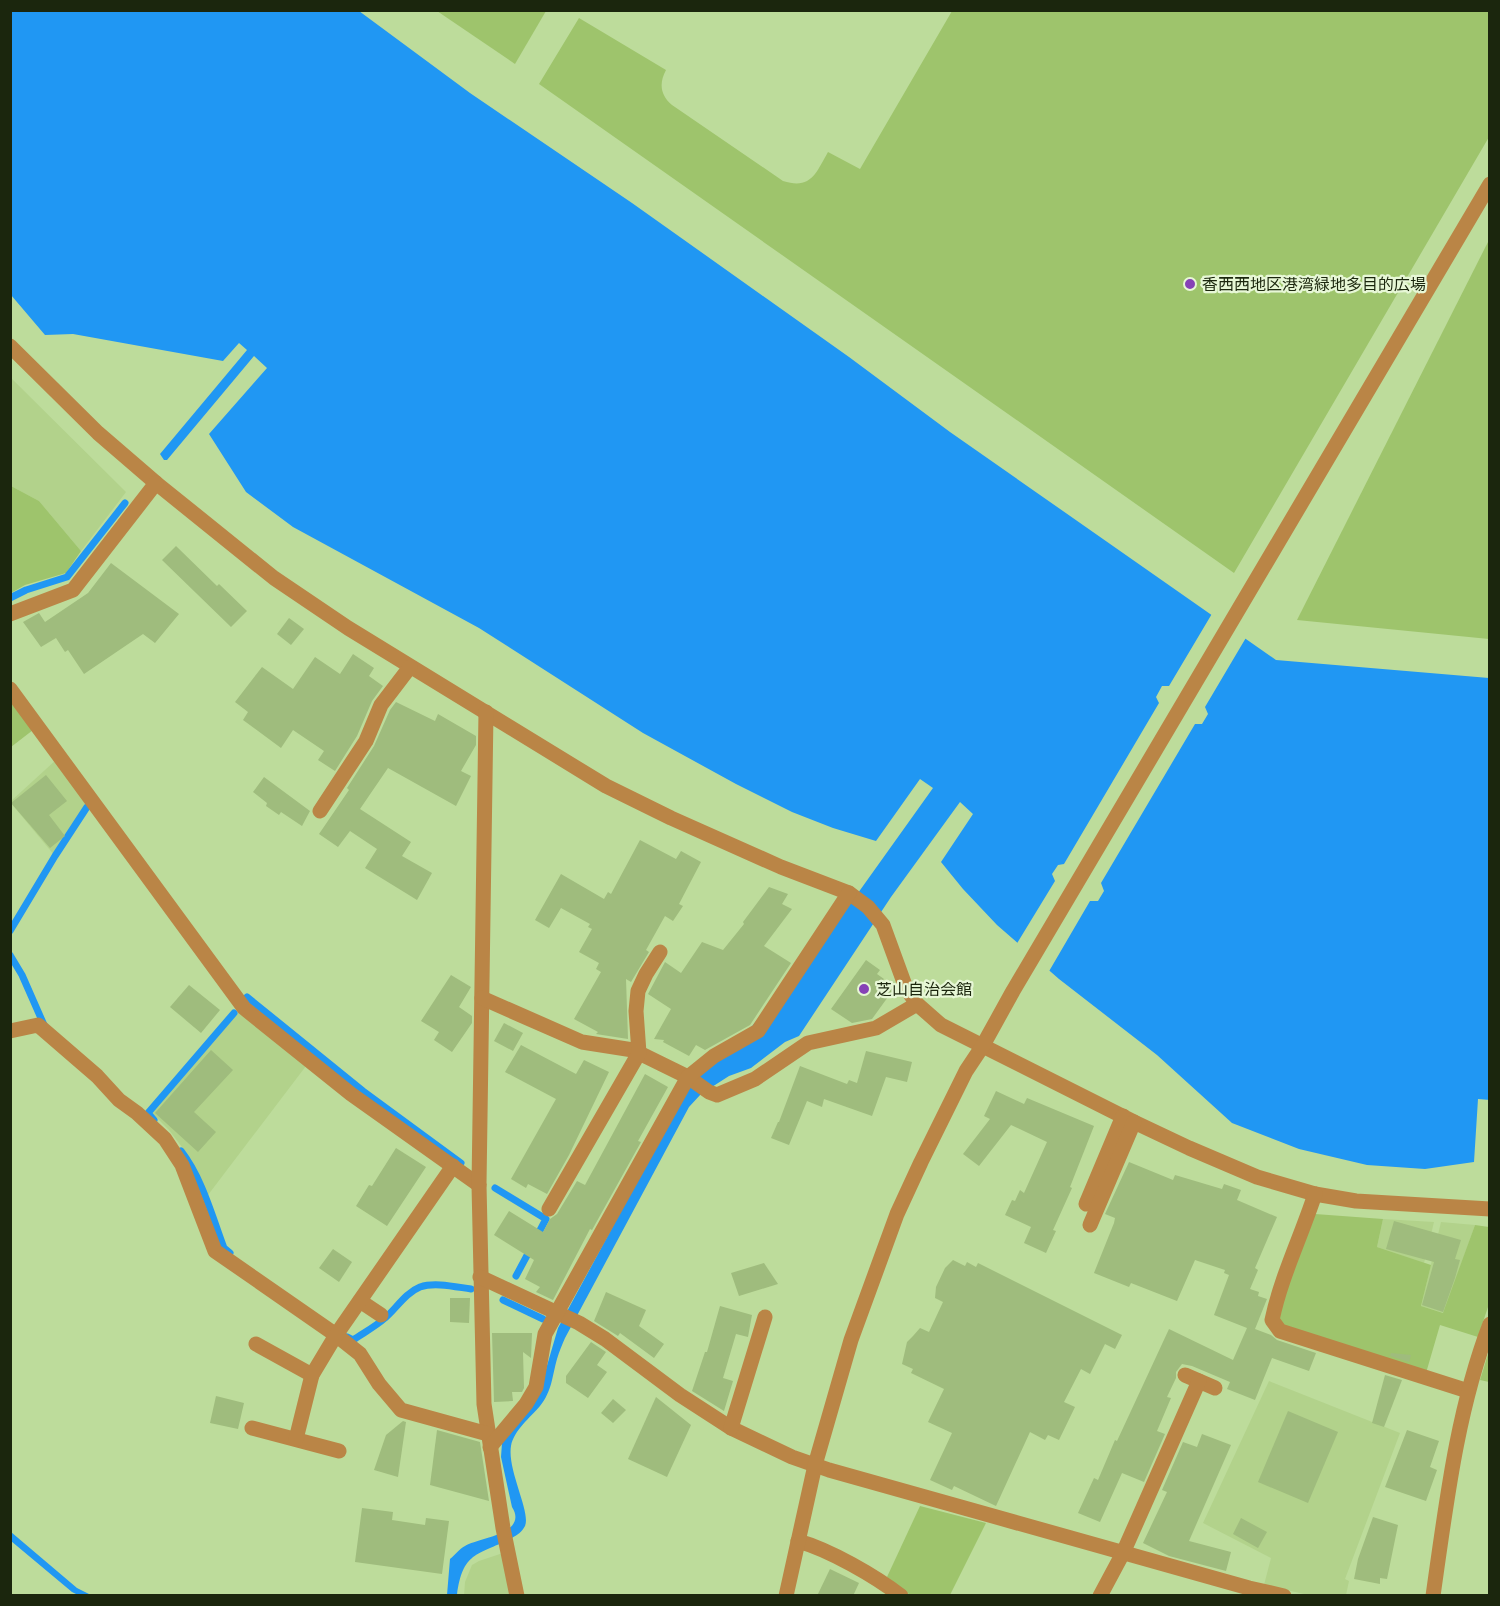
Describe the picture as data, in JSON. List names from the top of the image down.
{
  "places": ["香西西地区港湾緑地多目的広場", "芝山自治会館"]
}
